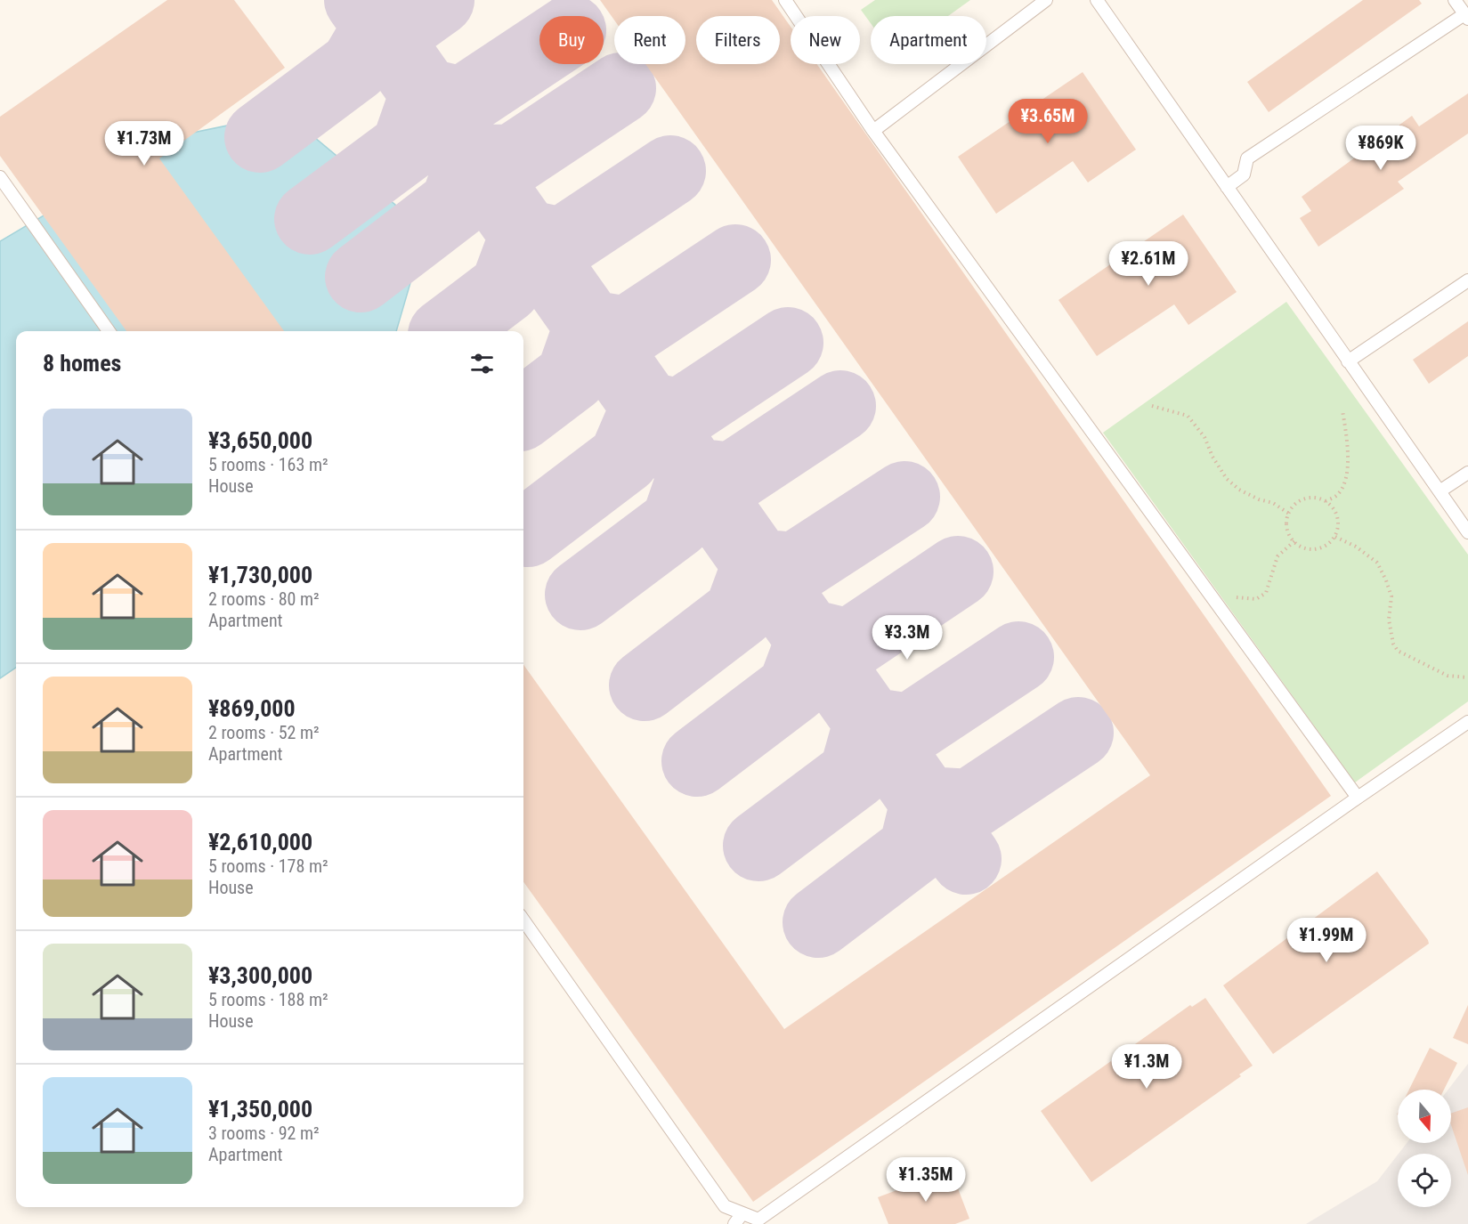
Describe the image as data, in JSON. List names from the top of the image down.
{
  "north": "bottom",
  "page": {
    "chip": [
      "Buy",
      "Rent",
      "Filters",
      "New",
      "Apartment"
    ],
    "price": [
      "¥3.65M",
      "¥1.73M",
      "¥869K",
      "¥2.61M",
      "¥3.3M",
      "¥1.99M",
      "¥1.3M",
      "¥1.35M"
    ],
    "heading": "8 homes",
    "list": [
      {
        "name": "¥3,650,000",
        "note": "5 rooms · 163 m² · House"
      },
      {
        "name": "¥1,730,000",
        "note": "2 rooms · 80 m² · Apartment"
      },
      {
        "name": "¥869,000",
        "note": "2 rooms · 52 m² · Apartment"
      },
      {
        "name": "¥2,610,000",
        "note": "5 rooms · 178 m² · House"
      },
      {
        "name": "¥3,300,000",
        "note": "5 rooms · 188 m² · House"
      },
      {
        "name": "¥1,350,000",
        "note": "3 rooms · 92 m² · Apartment"
      }
    ]
  }
}
